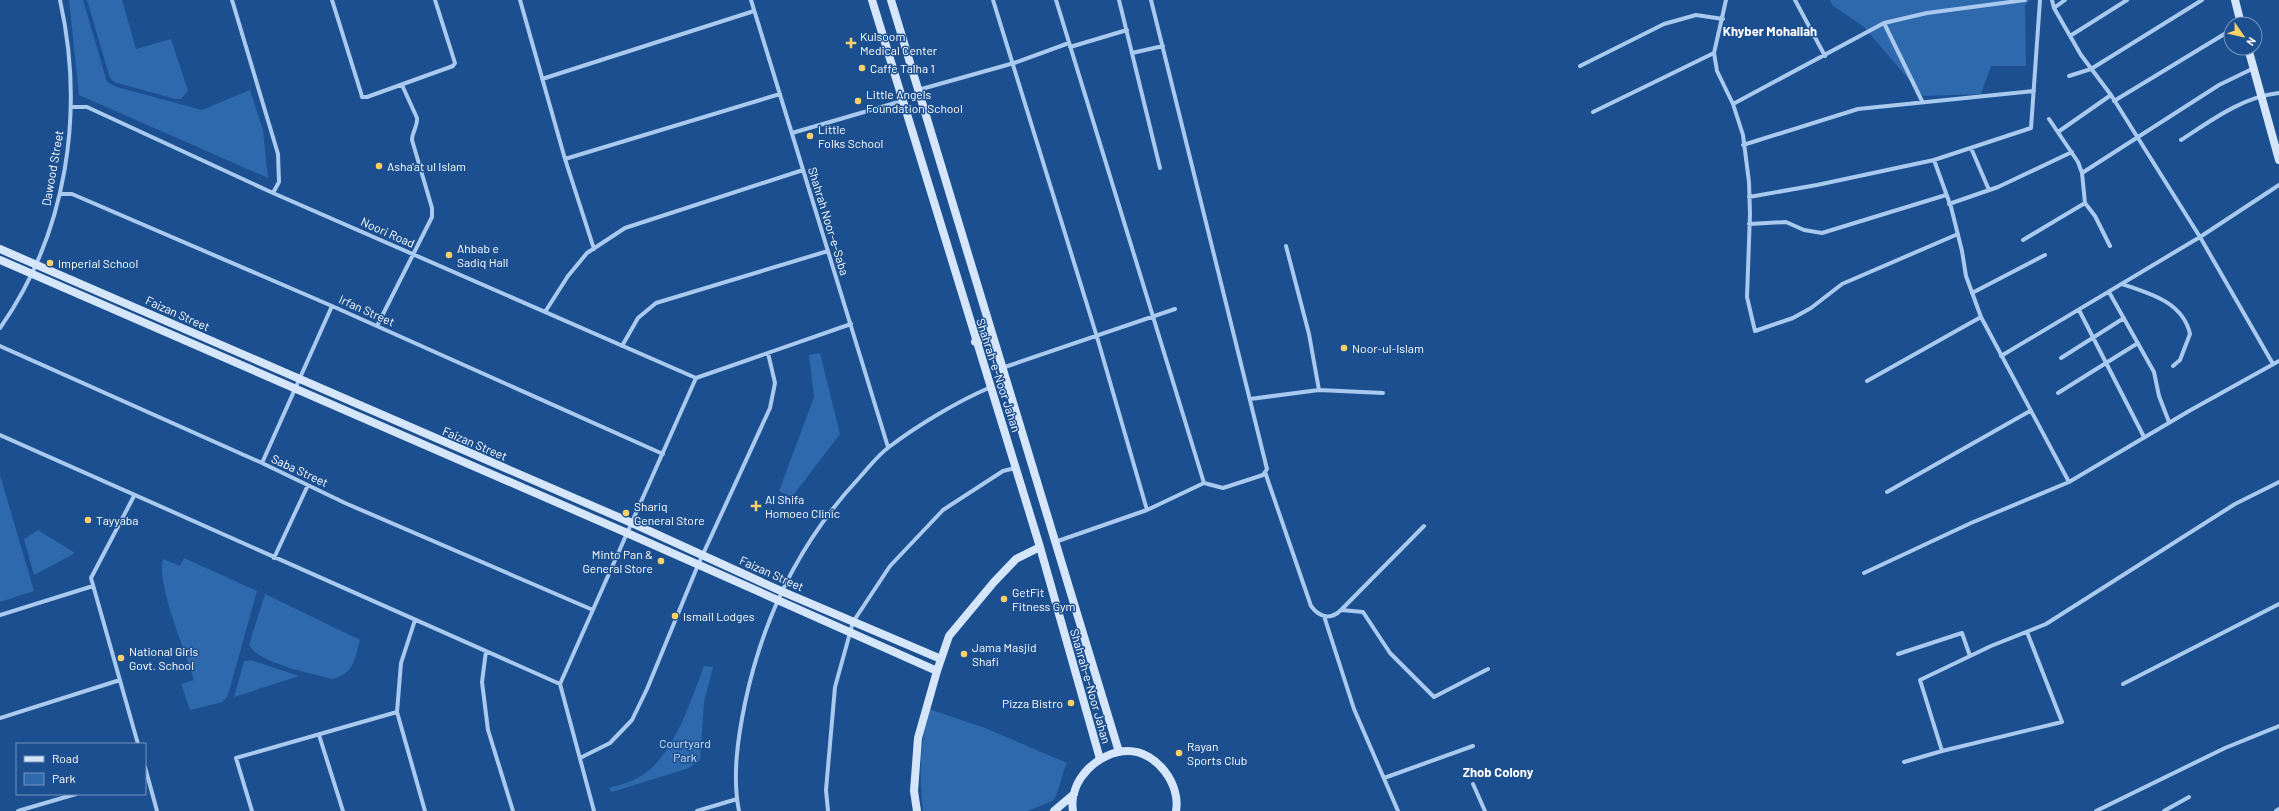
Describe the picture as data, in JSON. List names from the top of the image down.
{
  "streets": {
    "street": [
      "Dawood Street",
      "Shahrah Noor-e-Saba",
      "Noori Road",
      "Irfan Street",
      "Faizan Street",
      "Shahrah-e-Noor Jahan",
      "Saba Street"
    ]
  },
  "crossings": [
    ["Dawood Street", "Noori Road"],
    ["Dawood Street", "Irfan Street"],
    ["Dawood Street", "Faizan Street"]
  ],
  "districts": ["Khyber Mohallah", "Zhob Colony"],
  "parks": ["Courtyard Park"],
  "places": {
    "health": ["Kulsoom Medical Center", "Al Shifa Homoeo Clinic"],
    "other": [
      "Caffe Talha 1",
      "Little Angels Foundation School",
      "Little Folks School",
      "Asha'at ul Islam",
      "Ahbab e Sadiq Hall",
      "Imperial School",
      "Noor-ul-Islam",
      "Shariq General Store",
      "Tayyaba",
      "Minto Pan & General Store",
      "GetFit Fitness Gym",
      "Ismail Lodges",
      "Jama Masjid Shafi",
      "National Girls Govt. School",
      "Pizza Bistro",
      "Rayan Sports Club"
    ]
  },
  "legend": ["Road", "Park"],
  "north": "bottom right"
}
